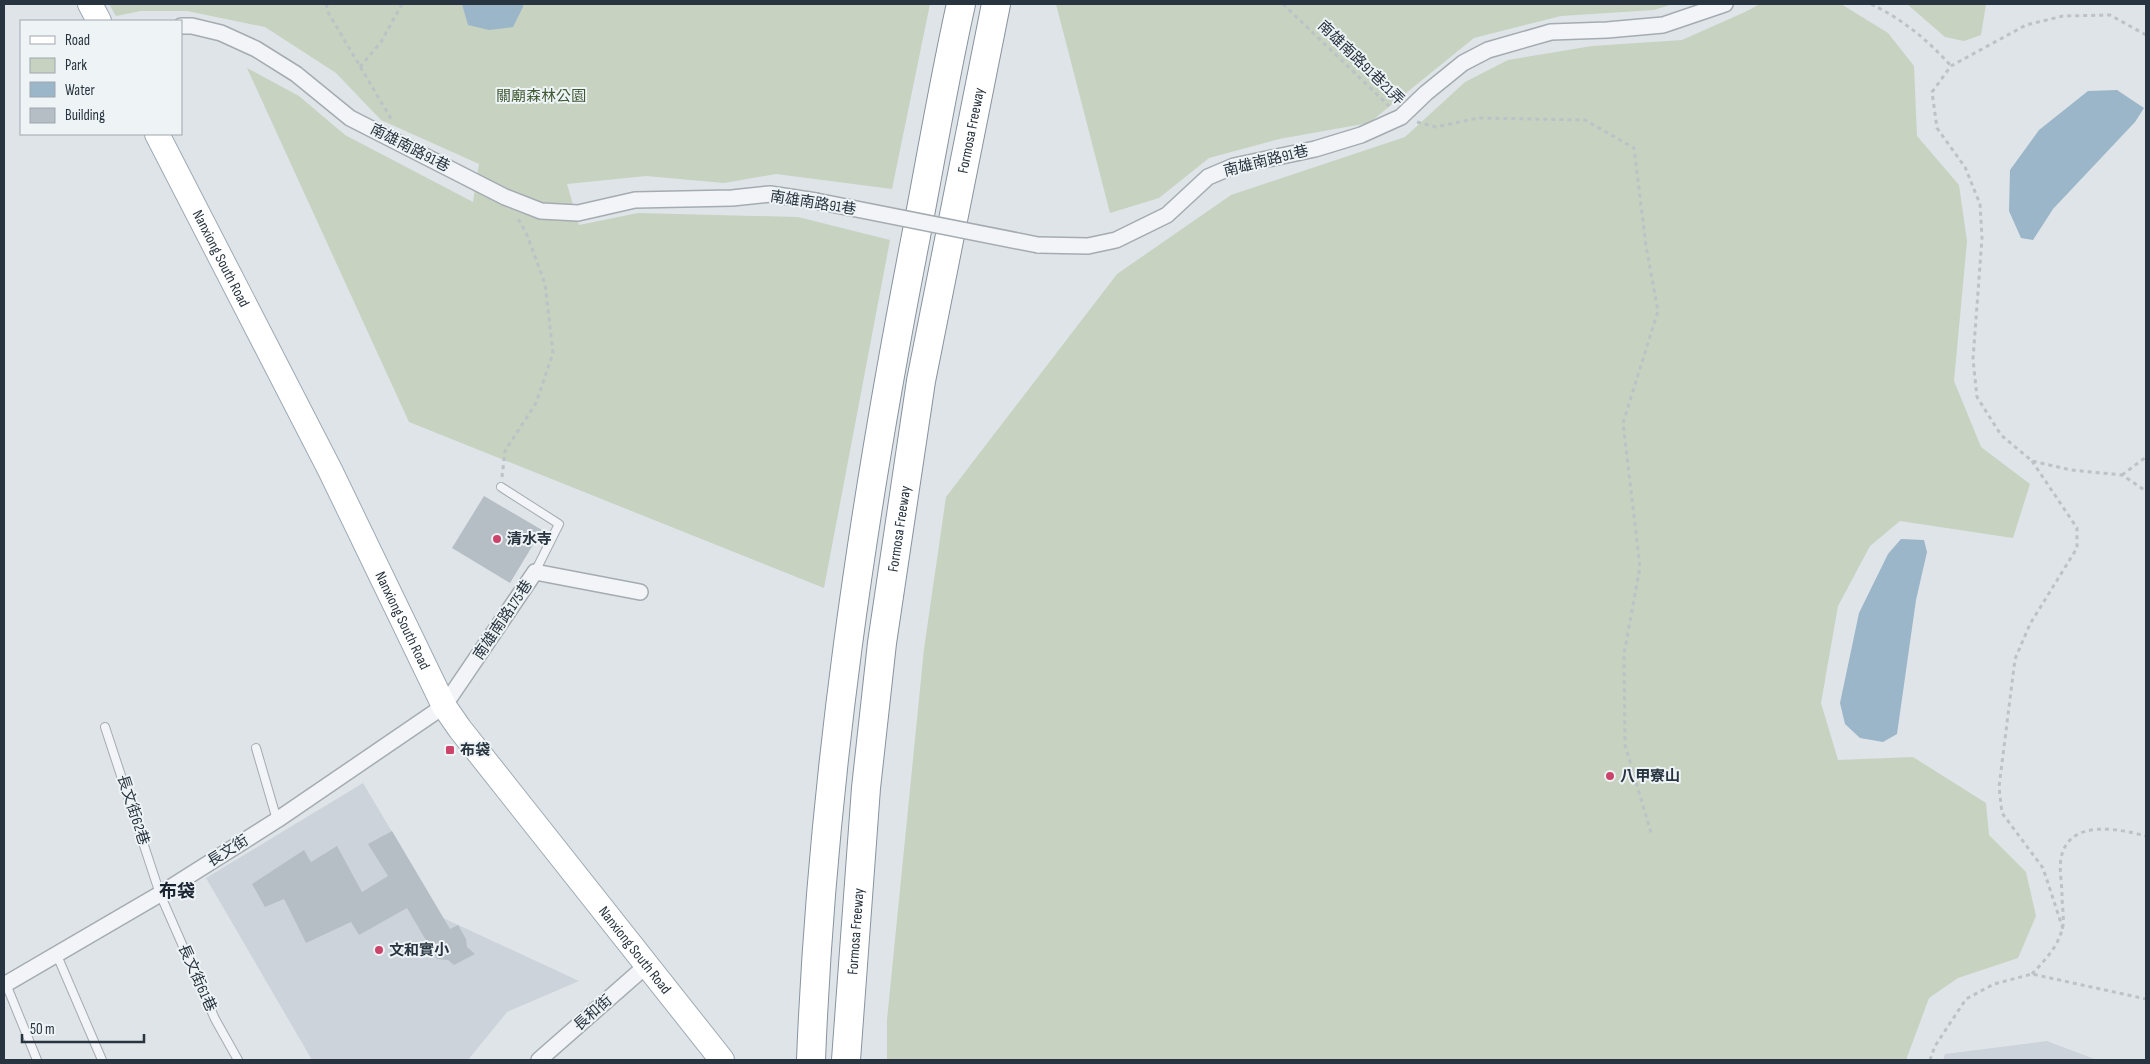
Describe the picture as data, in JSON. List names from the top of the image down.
{
  "streets": {
    "highway": ["Formosa Freeway"],
    "main road": ["Nanxiong South Road"],
    "street": [
      "南雄南路91巷",
      "南雄南路175巷",
      "長文街",
      "長和街"
    ],
    "lane": ["長文街62巷", "長文街61巷"],
    "path": ["南雄南路91巷21弄"]
  },
  "crossings": [
    ["南雄南路91巷21弄", "南雄南路91巷"],
    ["Nanxiong South Road", "南雄南路175巷"],
    ["Nanxiong South Road", "長文街"],
    ["Nanxiong South Road", "長和街"],
    ["南雄南路175巷", "長文街"],
    ["長文街62巷", "長文街"],
    ["長文街62巷", "長文街61巷"],
    ["長文街", "長文街61巷"]
  ],
  "districts": ["布袋"],
  "parks": ["關廟森林公園"],
  "places": {
    "other": ["清水寺", "八甲寮山", "文和實小"],
    "transit": ["布袋"]
  },
  "legend": [
    "Road",
    "Park",
    "Water",
    "Building"
  ],
  "scale_bar": "50 m"
}
